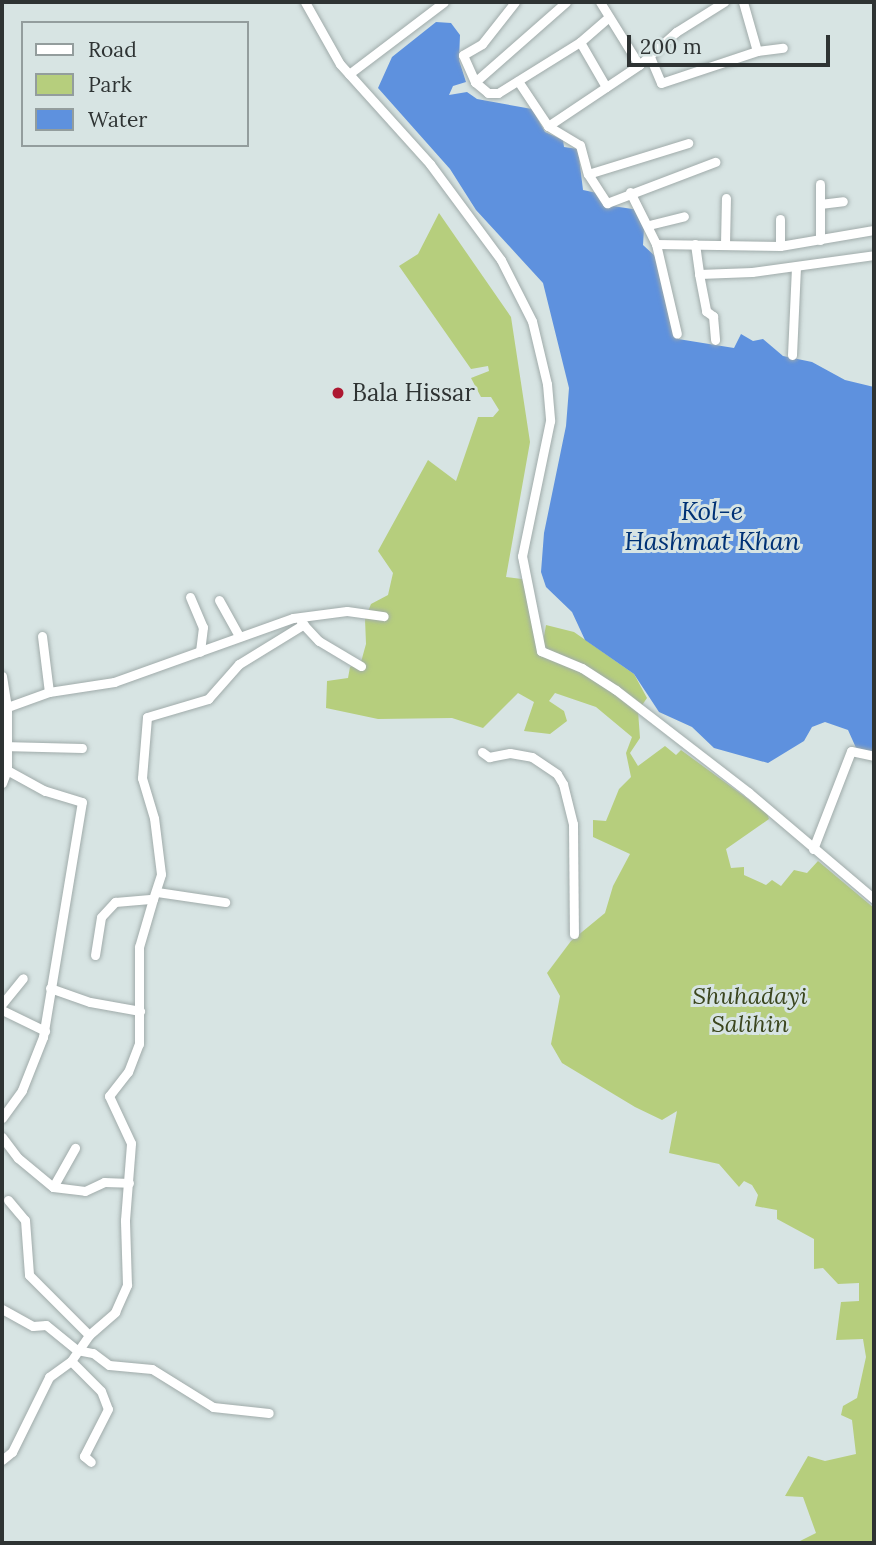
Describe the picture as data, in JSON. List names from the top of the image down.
{
  "water": ["Kol-e Hashmat Khan"],
  "parks": ["Shuhadayi Salihin"],
  "places": ["Bala Hissar"],
  "legend": ["Road", "Park", "Water"],
  "scale_bar": "200 m"
}
